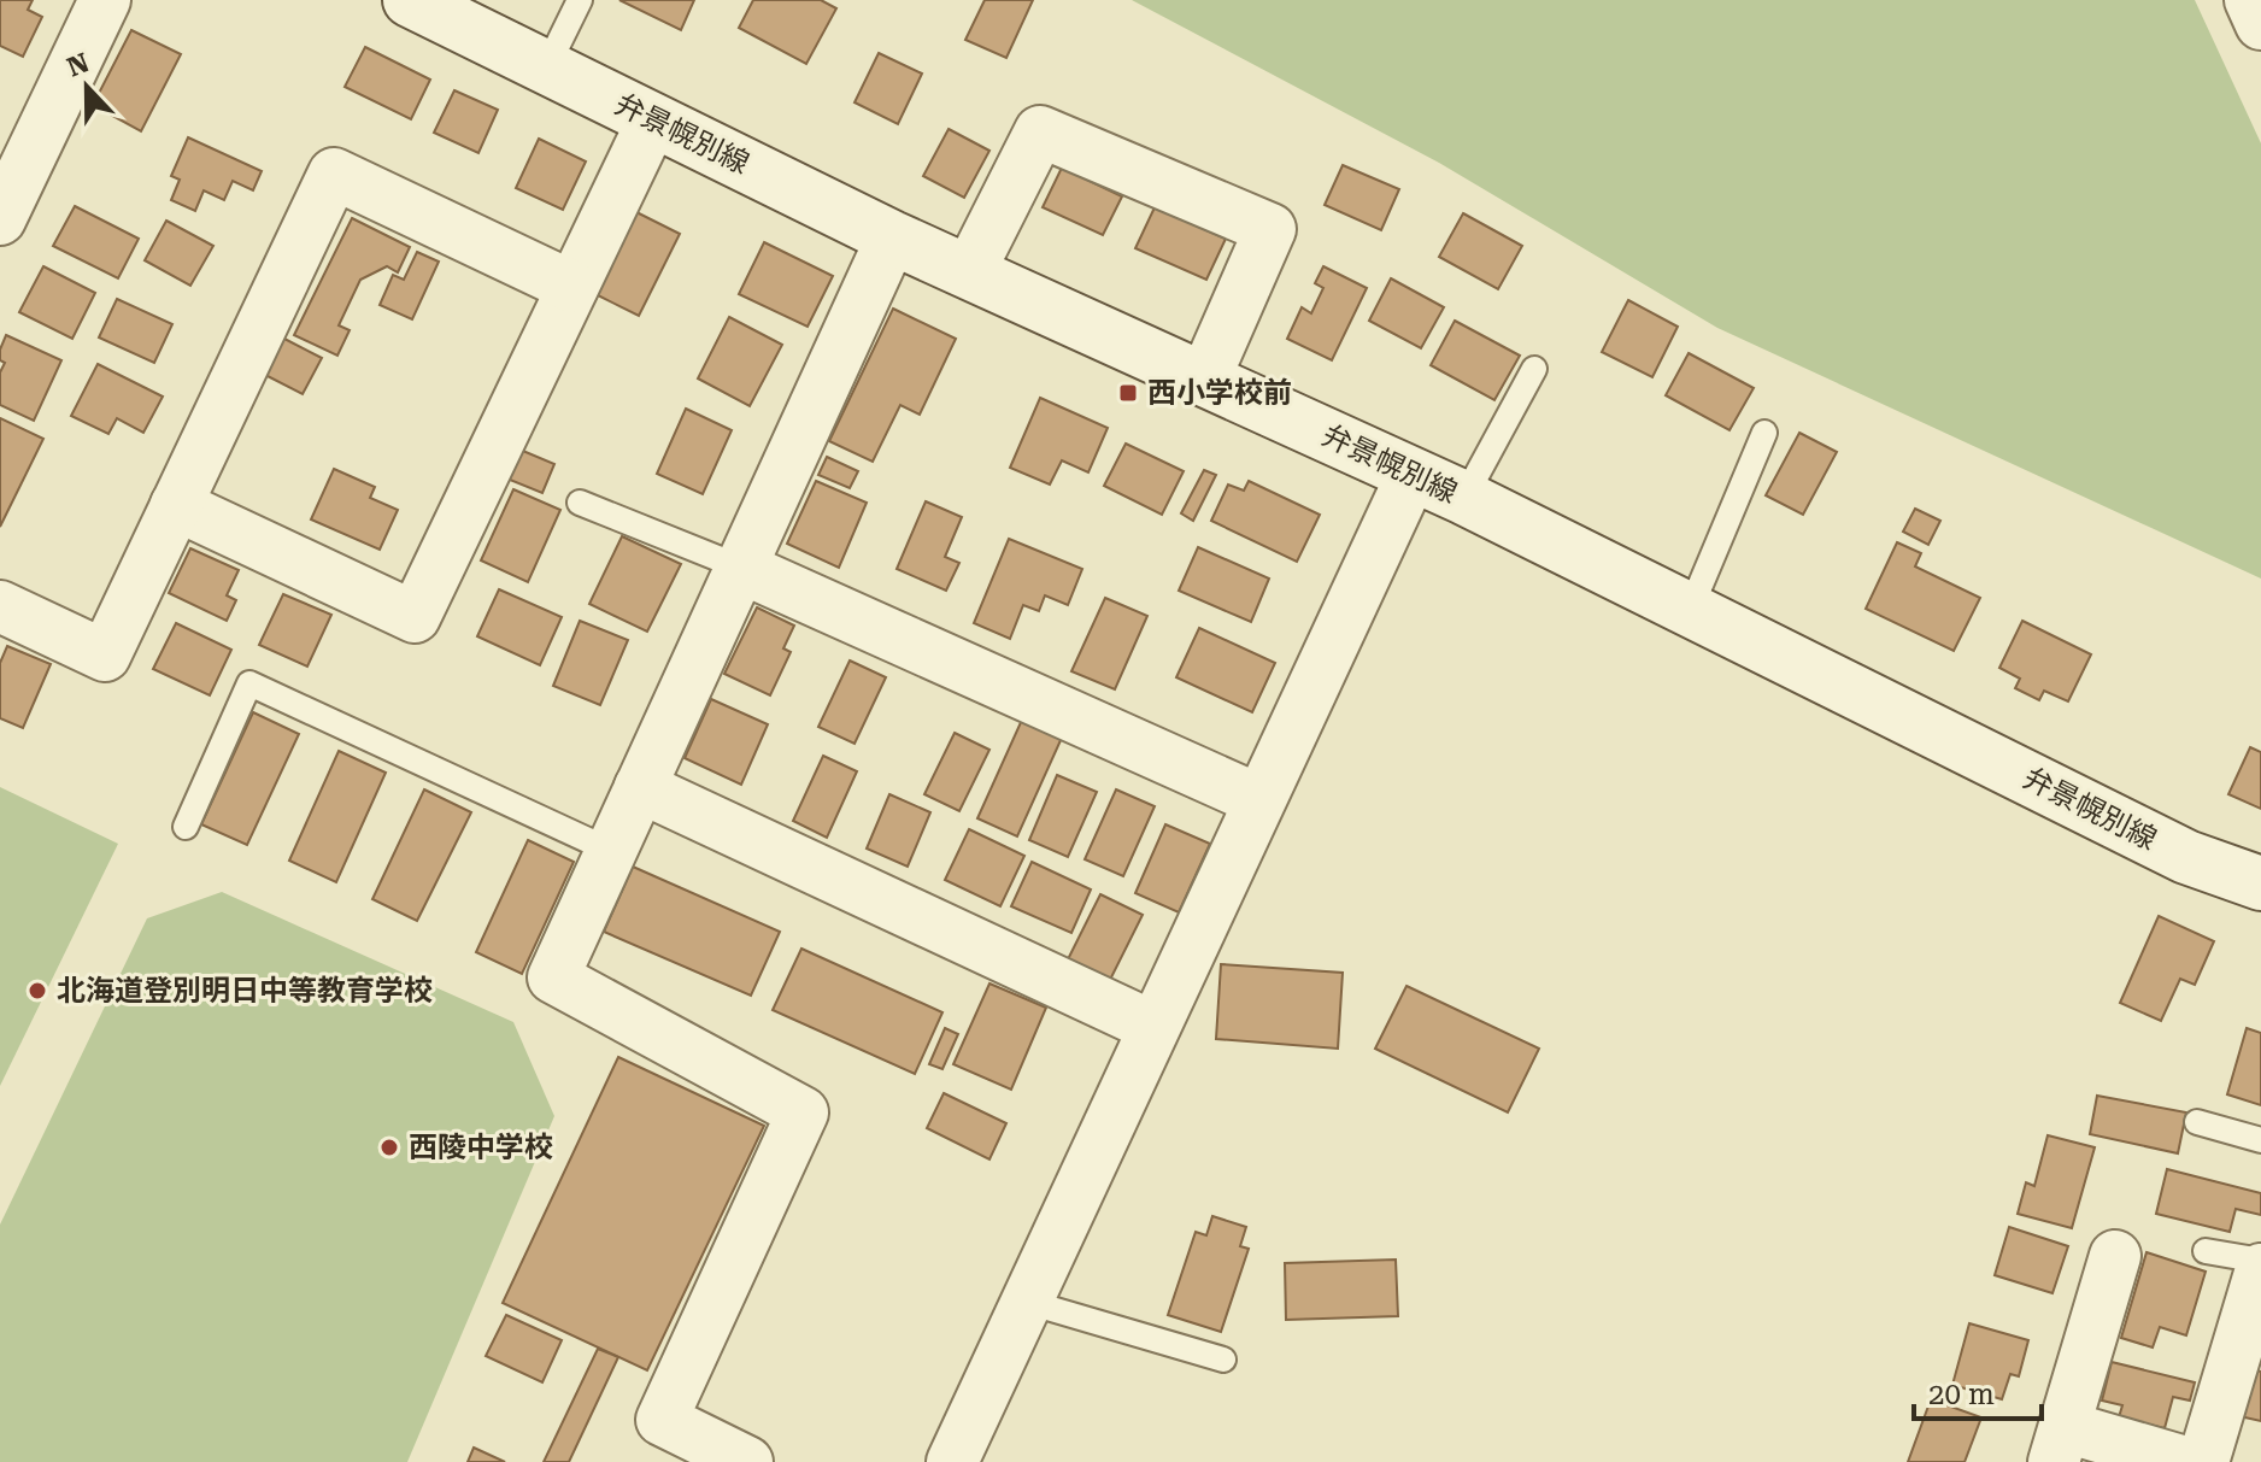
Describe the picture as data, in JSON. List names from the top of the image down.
{
  "streets": {
    "main road": ["弁景幌別線"]
  },
  "places": {
    "transit": ["西小学校前"],
    "other": ["北海道登別明日中等教育学校", "西陵中学校"]
  },
  "scale_bar": "20 m",
  "north": "top"
}
